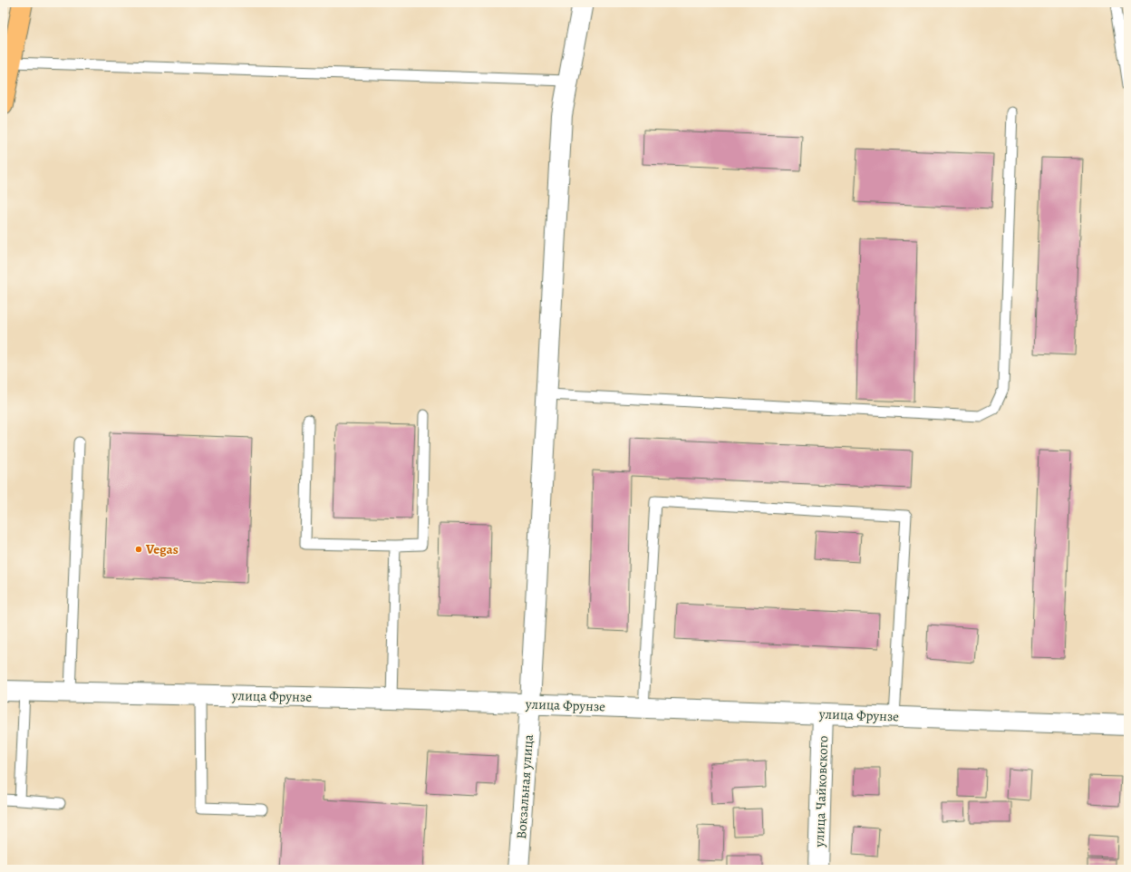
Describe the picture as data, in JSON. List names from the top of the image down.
{
  "streets": {
    "street": ["улица Фрунзе", "Вокзальная улица", "улица Чайковского"]
  },
  "crossings": [
    ["улица Фрунзе", "Вокзальная улица"],
    ["улица Фрунзе", "улица Чайковского"]
  ],
  "places": ["Vegas"]
}
